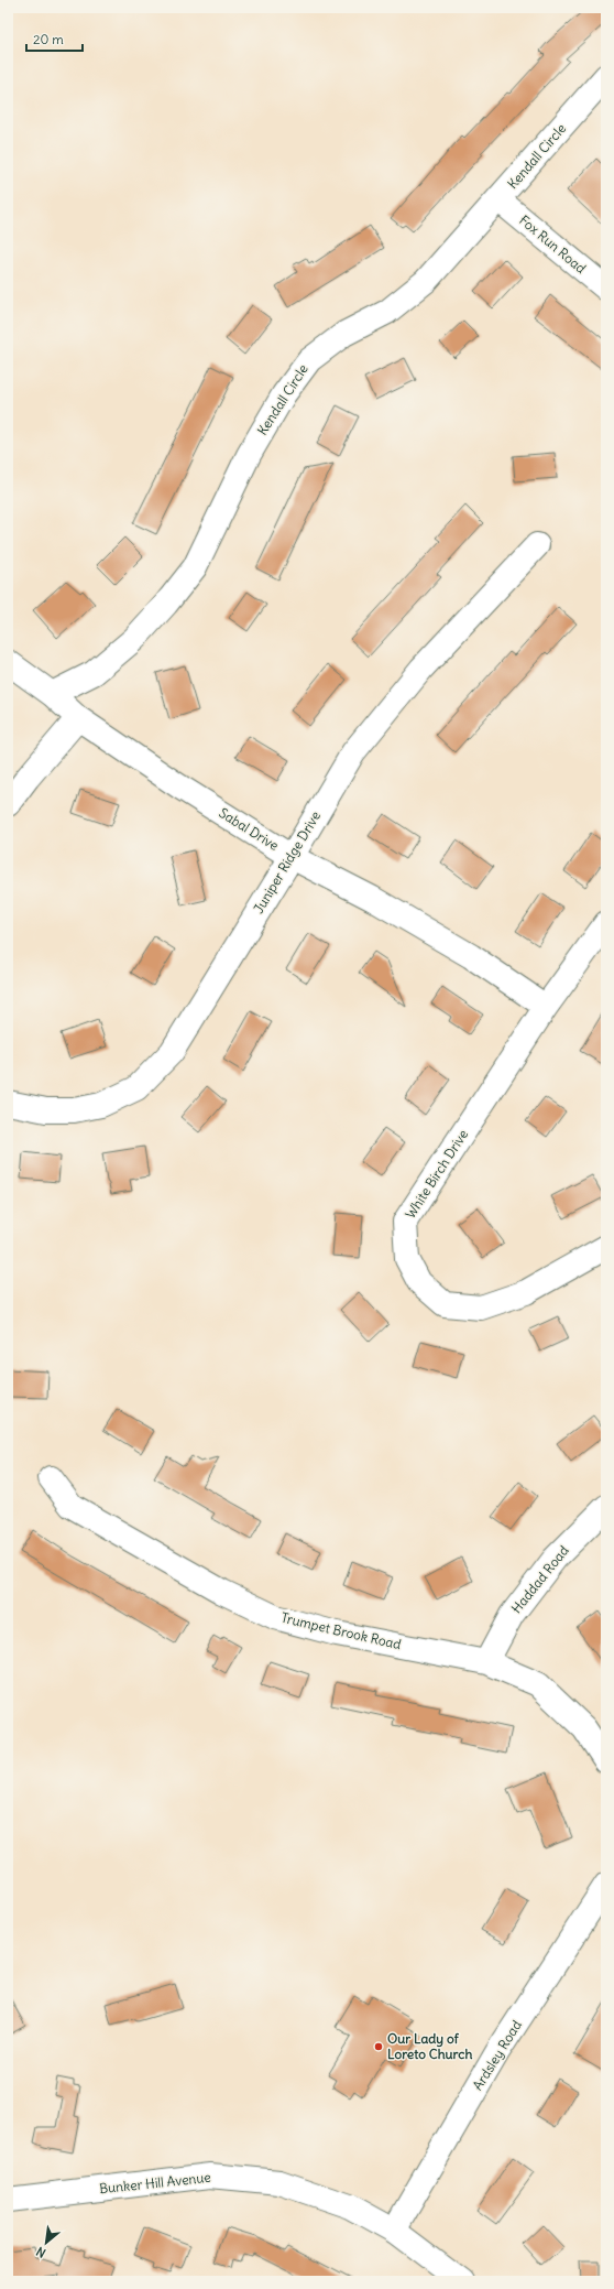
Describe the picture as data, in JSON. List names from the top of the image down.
{
  "streets": {
    "street": [
      "Kendall Circle",
      "Fox Run Road",
      "Sabal Drive",
      "Juniper Ridge Drive",
      "White Birch Drive",
      "Haddad Road",
      "Trumpet Brook Road",
      "Ardsley Road",
      "Bunker Hill Avenue"
    ]
  },
  "crossings": [
    ["Kendall Circle", "Fox Run Road"],
    ["Kendall Circle", "Sabal Drive"],
    ["Sabal Drive", "Juniper Ridge Drive"],
    ["Sabal Drive", "White Birch Drive"],
    ["Haddad Road", "Trumpet Brook Road"],
    ["Ardsley Road", "Bunker Hill Avenue"]
  ],
  "places": ["Our Lady of Loreto Church"],
  "scale_bar": "20 m",
  "north": "bottom left"
}
